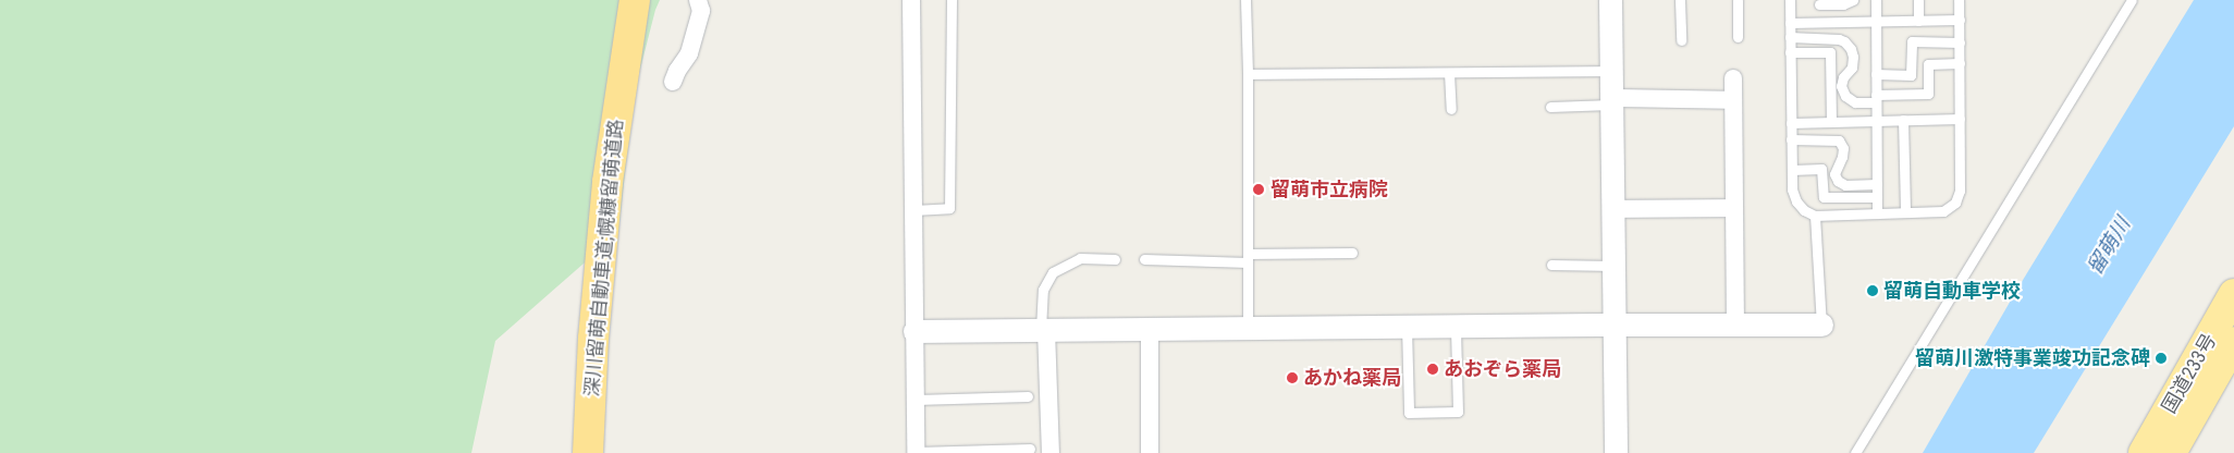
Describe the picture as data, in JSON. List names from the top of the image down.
{
  "streets": {
    "highway": ["深川留萌自動車道;幌糠留萌道路", "国道233号"]
  },
  "water": ["留萌川"],
  "places": [
    "留萌市立病院",
    "留萌自動車学校",
    "留萌川激特事業竣功記念碑",
    "あおぞら薬局",
    "あかね薬局"
  ]
}
